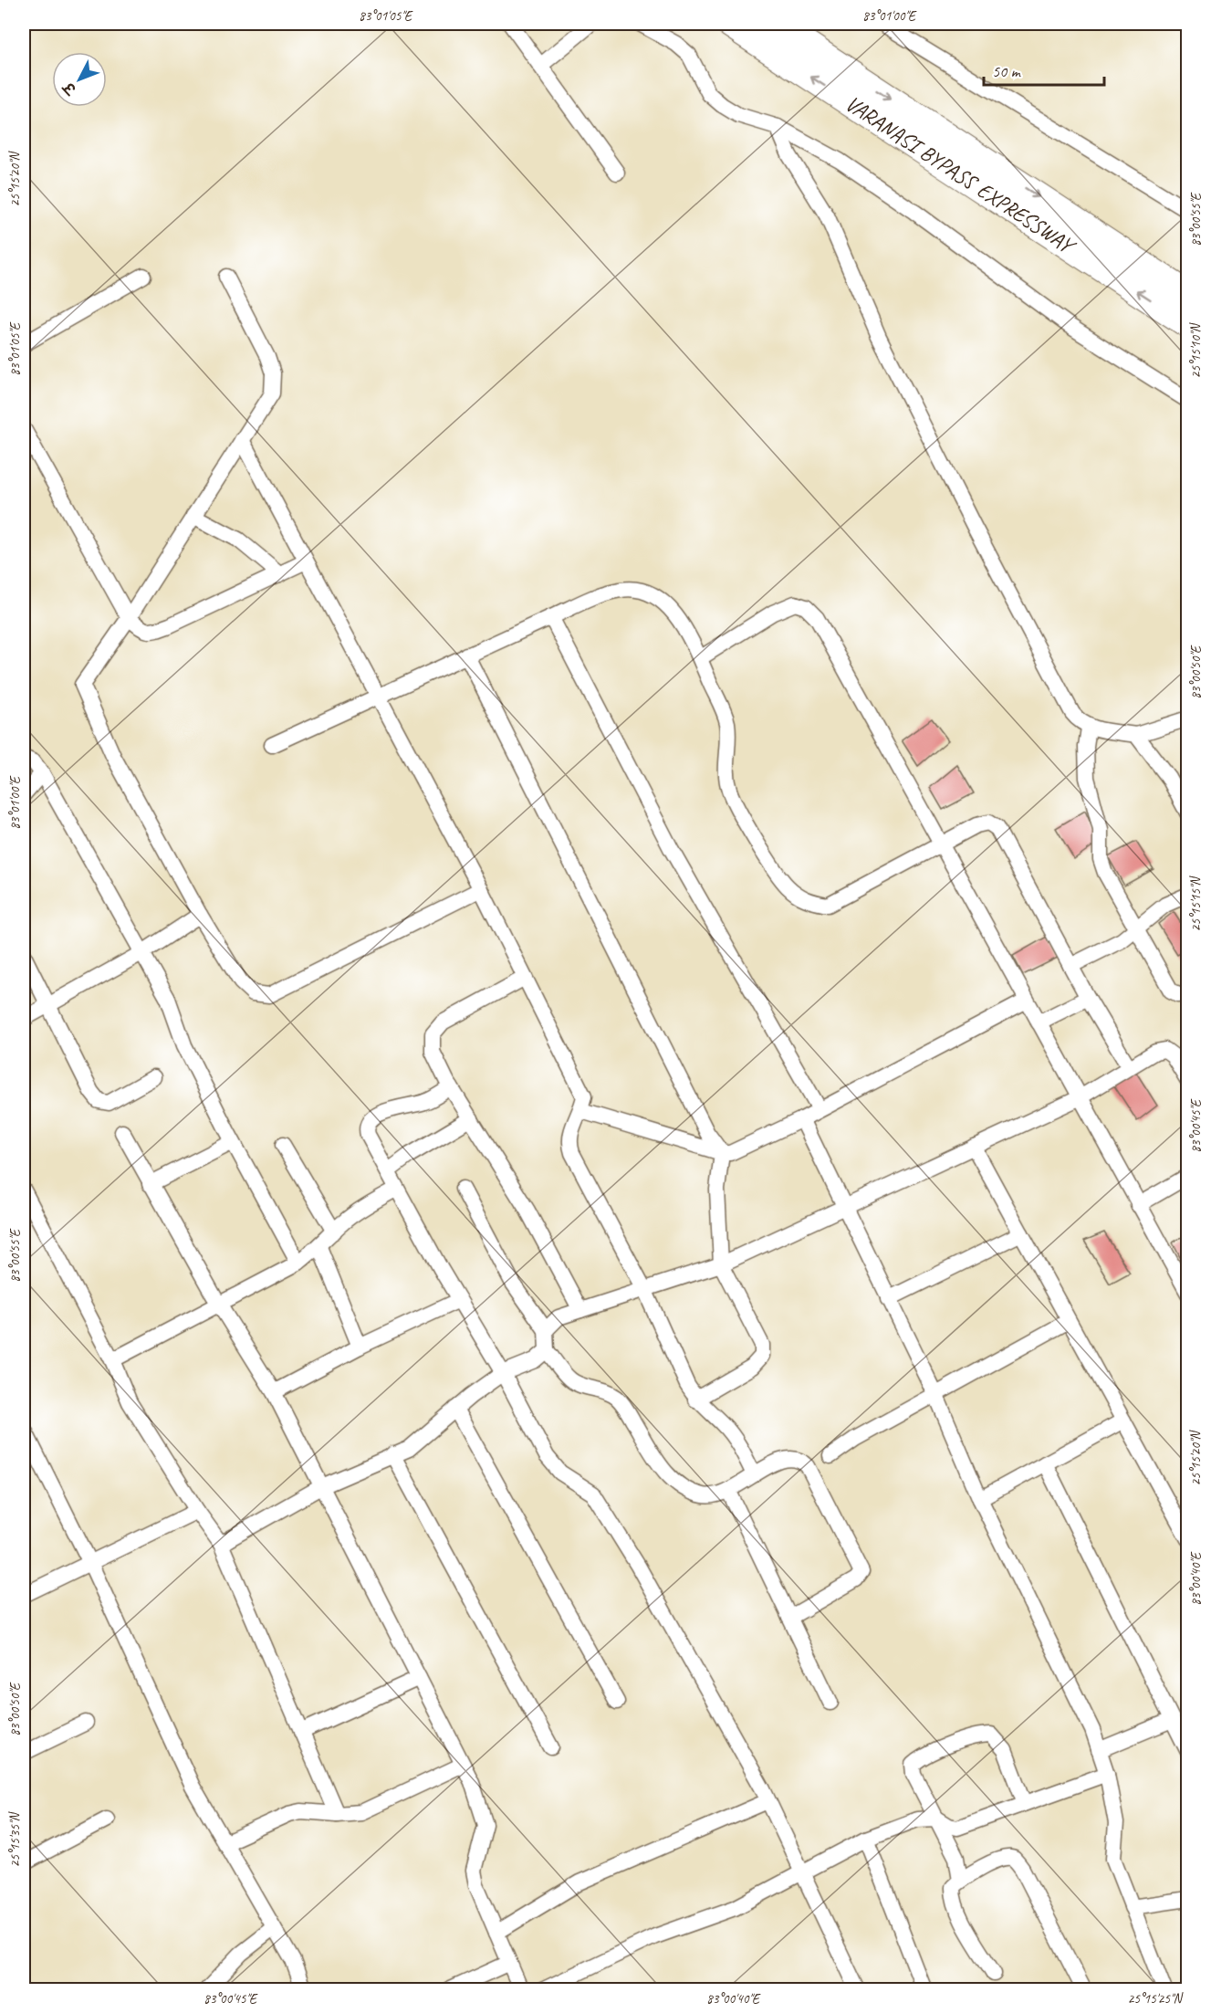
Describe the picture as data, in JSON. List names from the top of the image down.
{
  "streets": {
    "highway": ["VARANASI BYPASS EXPRESSWAY"]
  },
  "scale_bar": "50 m",
  "north": "bottom left",
  "coordinates": [
    "83°01'05\"E",
    "83°01'00\"E",
    "25°15'20\"N",
    "83°00'55\"E",
    "25°15'10\"N",
    "83°00'50\"E",
    "25°15'15\"N",
    "83°00'45\"E",
    "83°00'40\"E",
    "25°15'35\"N",
    "25°15'25\"N"
  ]
}
